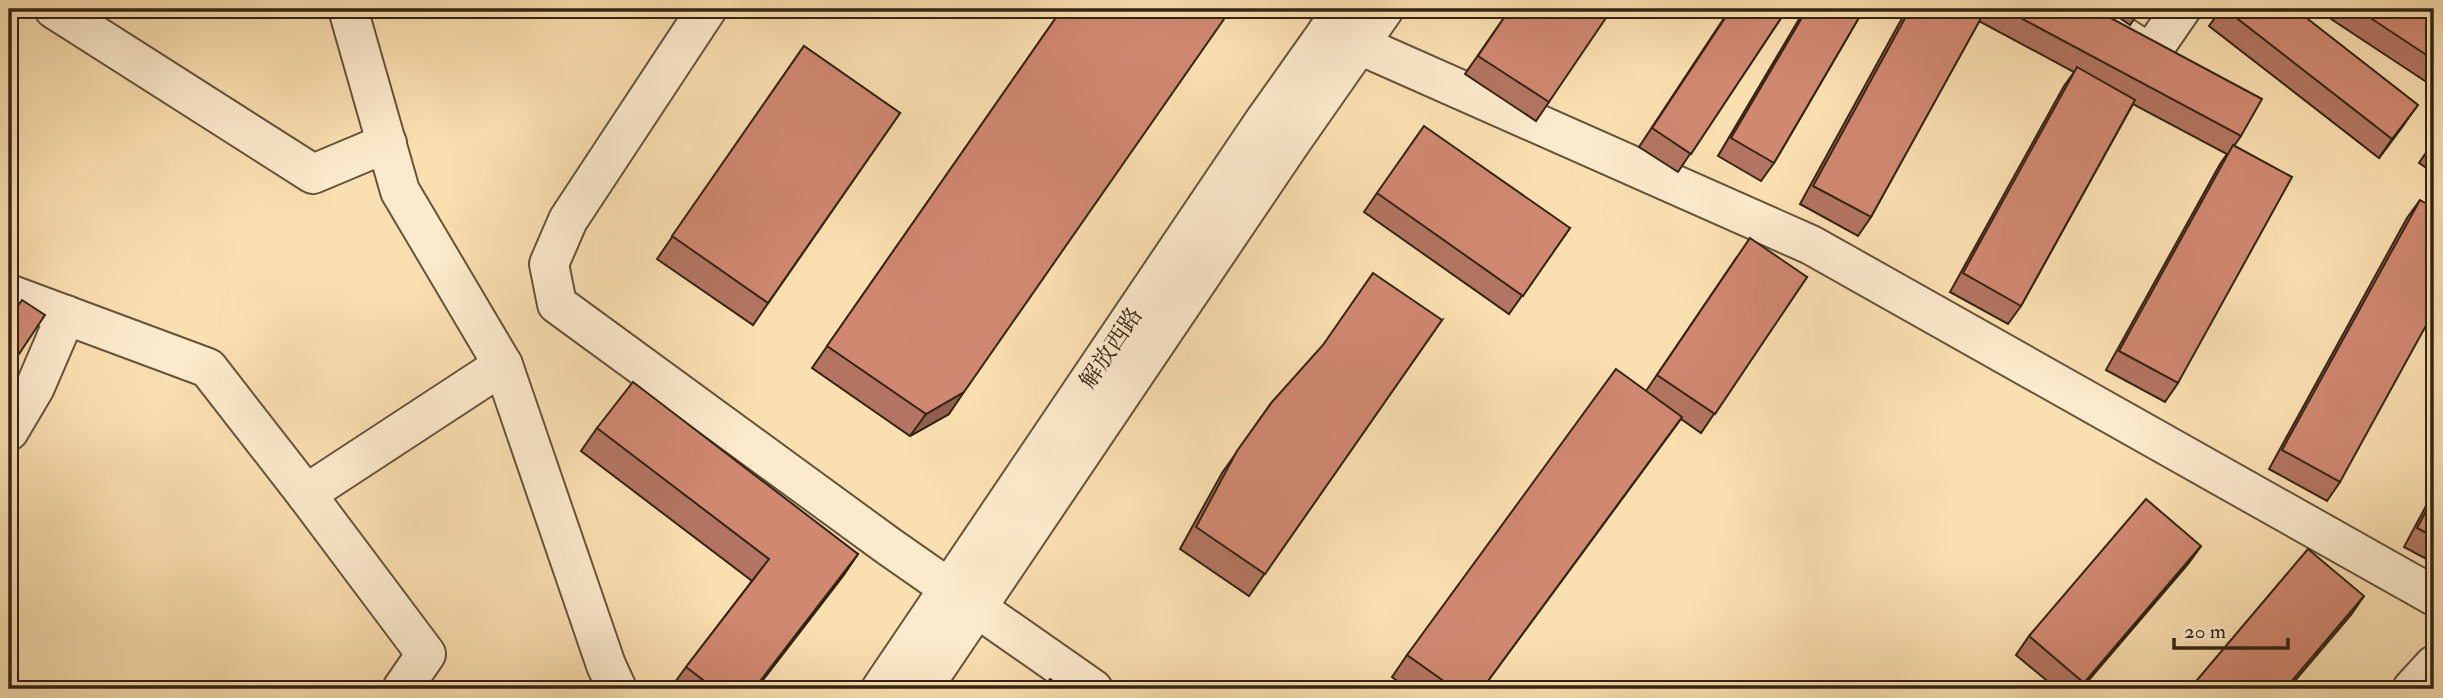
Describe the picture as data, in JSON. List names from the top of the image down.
{
  "streets": {
    "street": ["解放西路"]
  },
  "scale_bar": "20 m"
}
